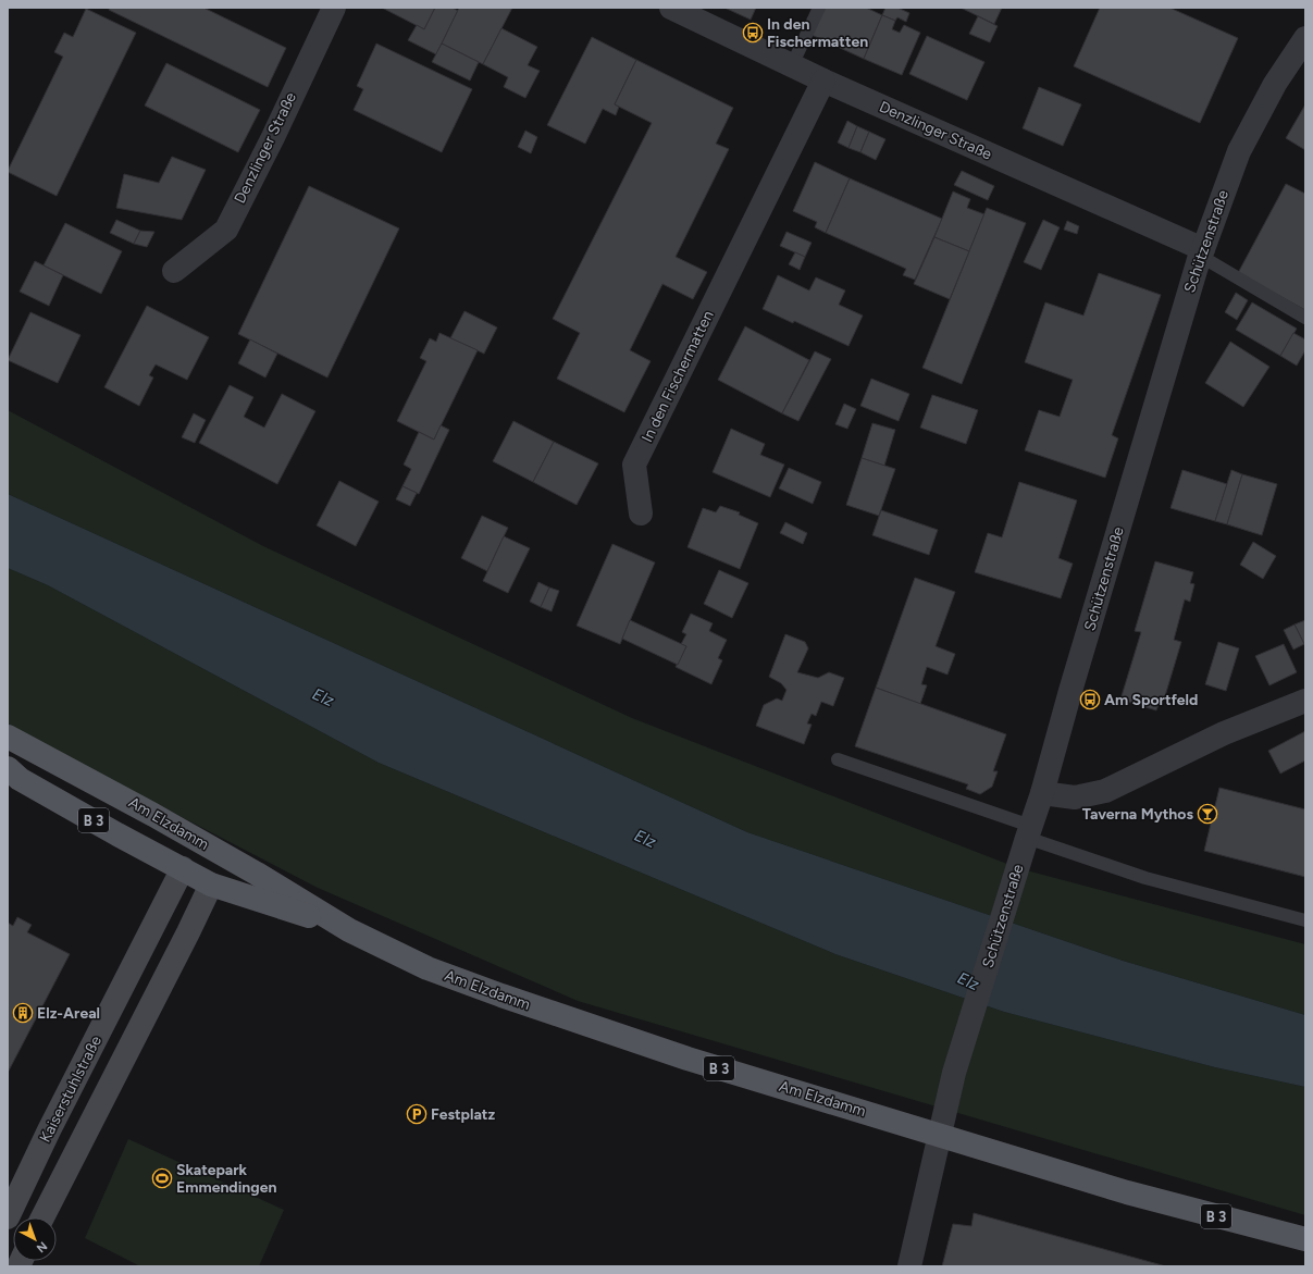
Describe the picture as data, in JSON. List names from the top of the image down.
{
  "streets": {
    "main road": ["B 3", "Am Elzdamm", "Kaiserstuhlstraße"],
    "street": ["Denzlinger Straße", "Schützenstraße", "In den Fischermatten"]
  },
  "crossings": [
    ["Denzlinger Straße", "Schützenstraße"],
    ["Denzlinger Straße", "In den Fischermatten"],
    ["Schützenstraße", "Am Elzdamm"],
    ["Am Elzdamm", "Kaiserstuhlstraße"]
  ],
  "water": ["Elz"],
  "places": {
    "bus stop": ["In den Fischermatten", "Am Sportfeld"],
    "bar": ["Taverna Mythos"],
    "building": ["Elz-Areal"],
    "parking": ["Festplatz"],
    "sports": ["Skatepark Emmendingen"]
  },
  "north": "bottom right"
}
